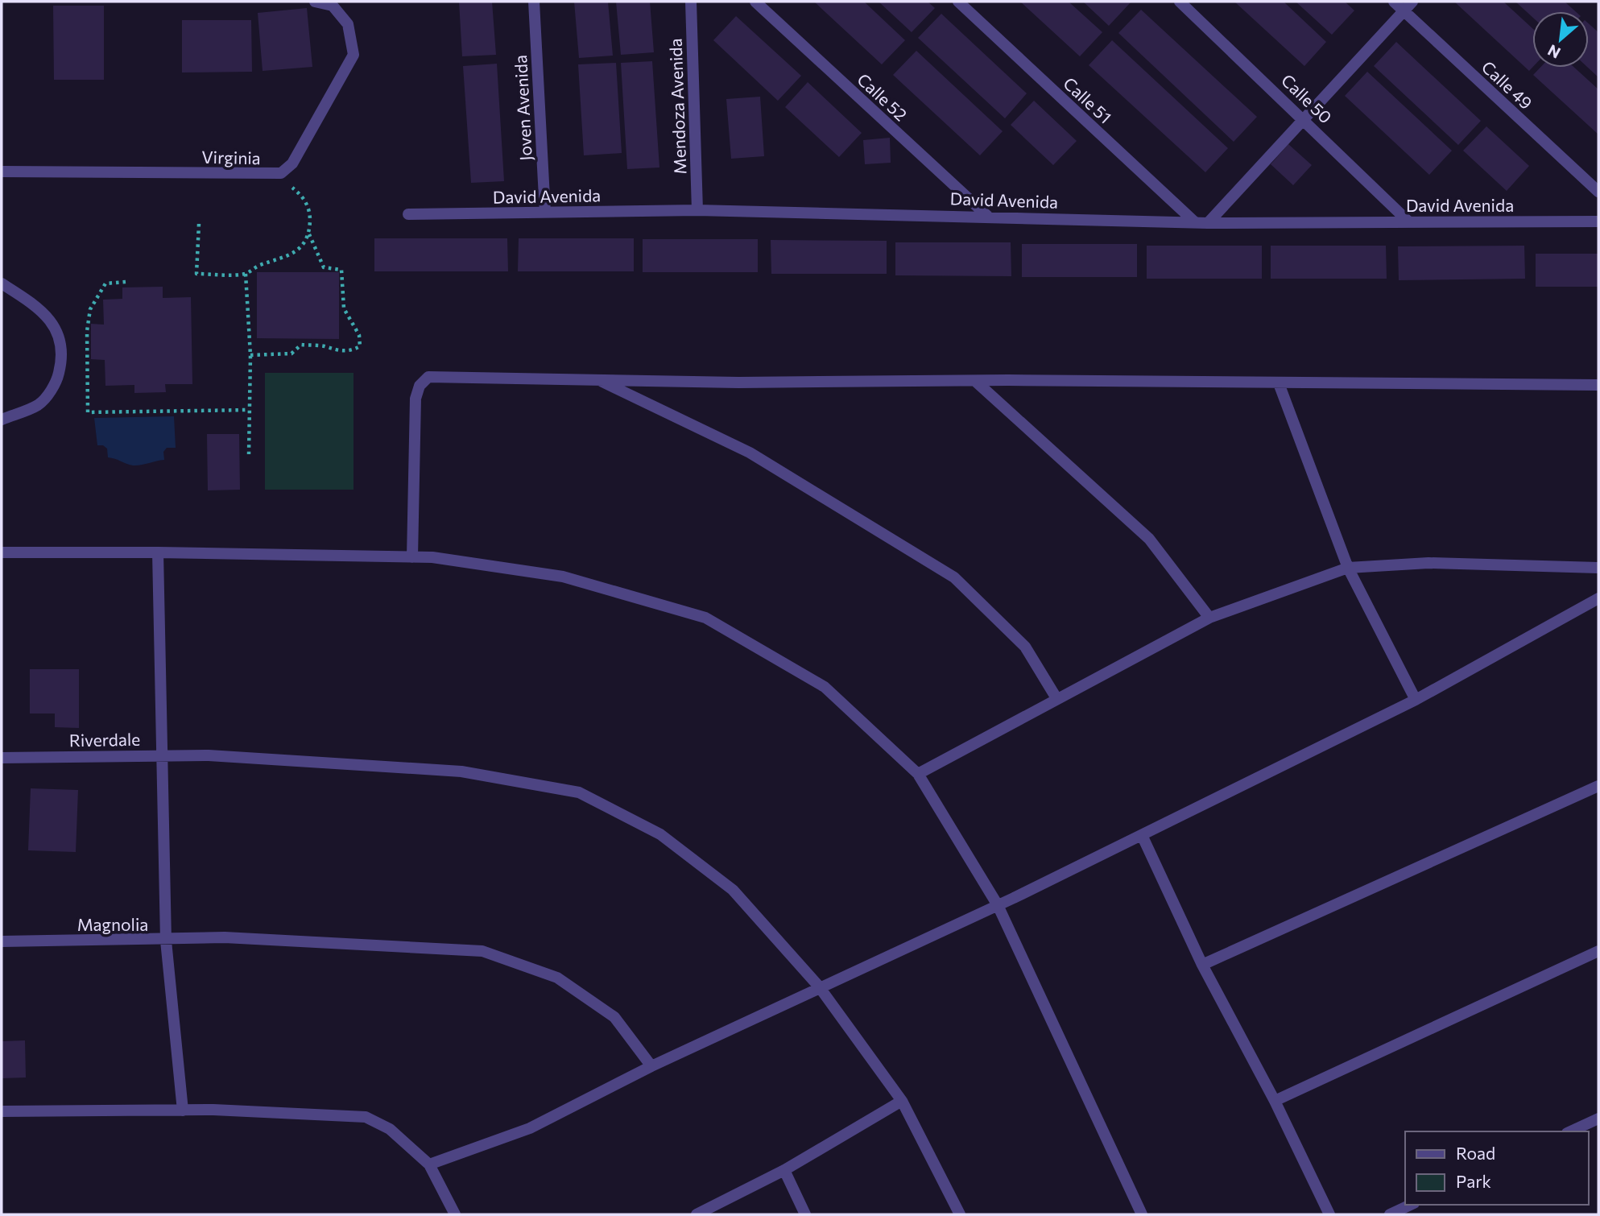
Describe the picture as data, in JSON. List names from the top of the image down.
{
  "streets": {
    "street": [
      "Calle 49",
      "Calle 52",
      "Calle 50",
      "Calle 51",
      "Mendoza Avenida",
      "Joven Avenida",
      "Virginia",
      "David Avenida",
      "Riverdale",
      "Magnolia"
    ]
  },
  "crossings": [
    ["Calle 52", "David Avenida"],
    ["Calle 50", "David Avenida"],
    ["Calle 51", "David Avenida"],
    ["Mendoza Avenida", "David Avenida"],
    ["Joven Avenida", "David Avenida"]
  ],
  "legend": ["Road", "Park"],
  "north": "bottom left"
}
